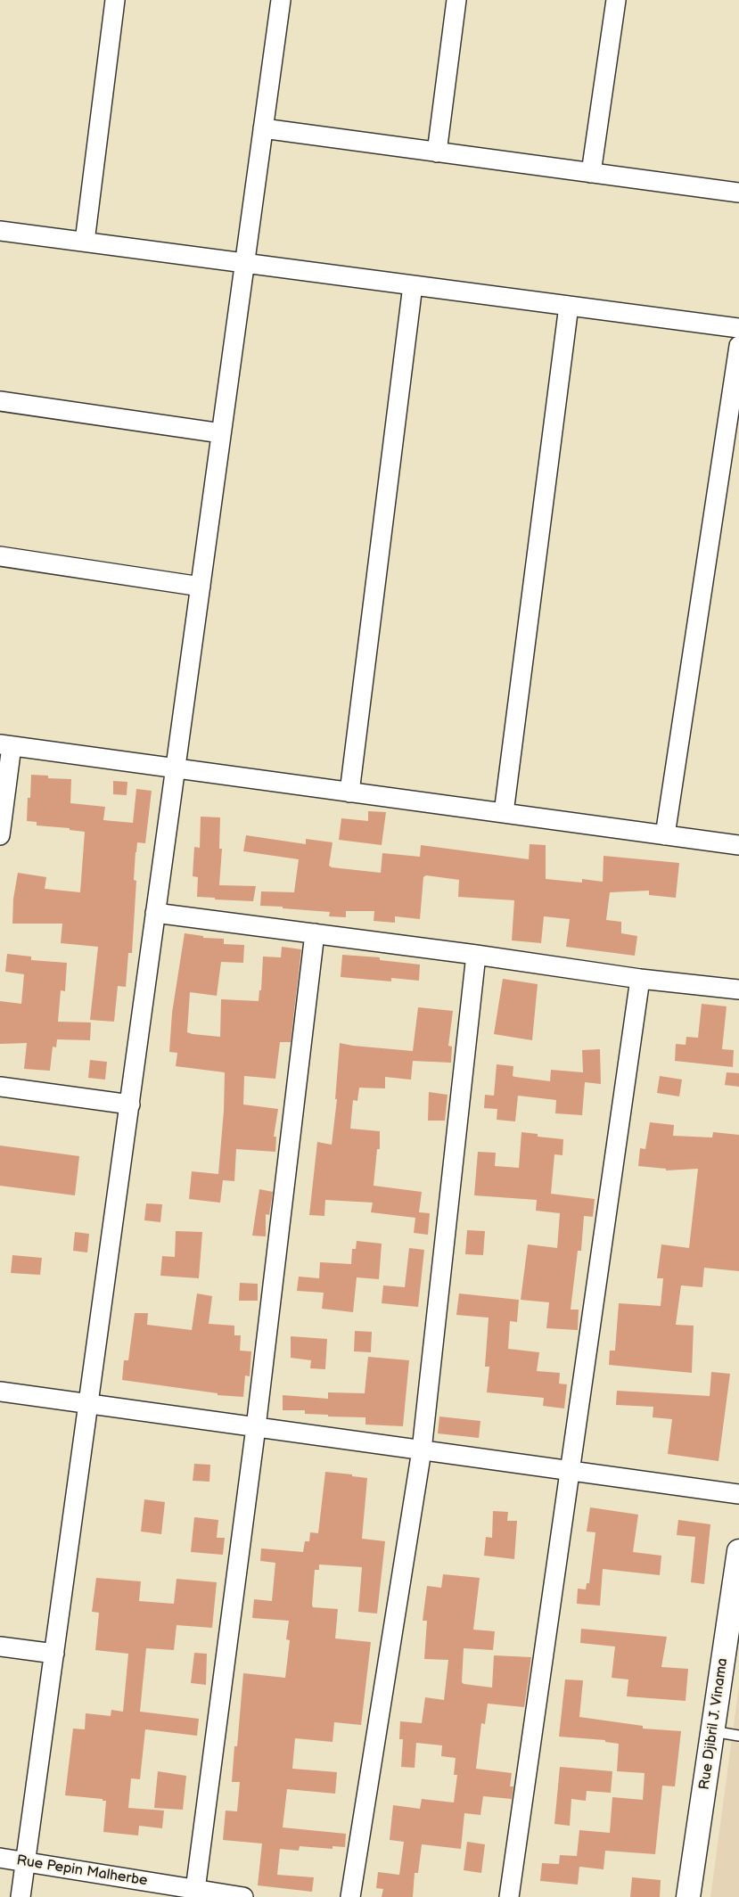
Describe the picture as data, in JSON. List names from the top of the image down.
{
  "streets": {
    "street": ["Rue Djibril J. Vinama", "Rue Pepin Malherbe"]
  }
}
